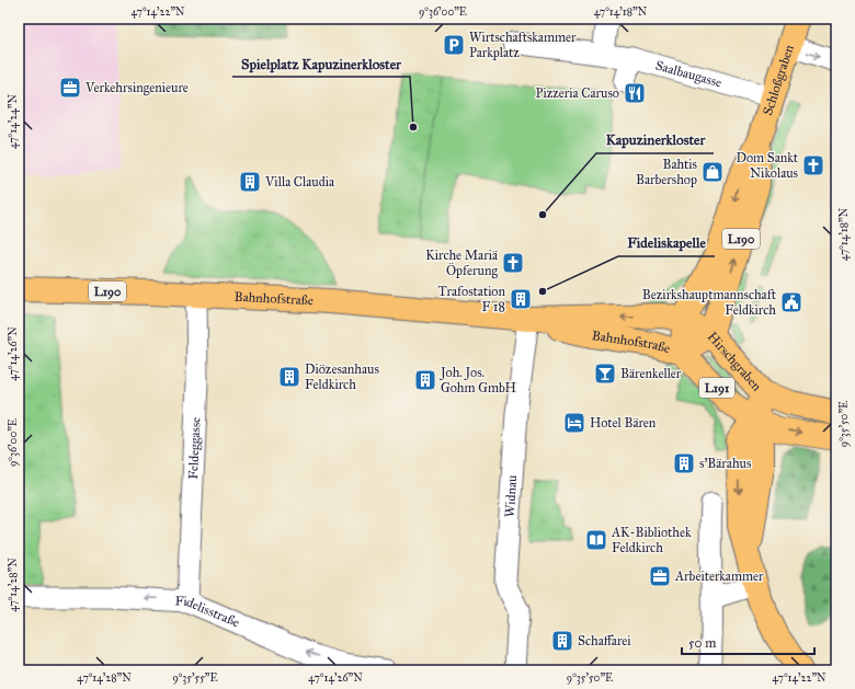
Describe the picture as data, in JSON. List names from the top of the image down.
{
  "streets": {
    "main road": [
      "Schloßgraben",
      "L190",
      "Bahnhofstraße",
      "Hirschgraben",
      "L191"
    ],
    "street": [
      "Saalbaugasse",
      "Feldeggasse",
      "Widnau",
      "Fidelisstraße"
    ]
  },
  "crossings": [
    ["Saalbaugasse", "Schloßgraben"],
    ["Schloßgraben", "Bahnhofstraße"],
    ["Schloßgraben", "Hirschgraben"],
    ["Schloßgraben", "L191"],
    ["Bahnhofstraße", "Hirschgraben"],
    ["Bahnhofstraße", "L191"],
    ["Bahnhofstraße", "Feldeggasse"],
    ["Bahnhofstraße", "Widnau"],
    ["Feldeggasse", "Fidelisstraße"]
  ],
  "one_way": ["Fidelisstraße"],
  "places": {
    "parking": ["Wirtschaftskammer Parkplatz"],
    "office": ["Verkehrsingenieure", "Arbeiterkammer"],
    "restaurant": ["Pizzeria Caruso"],
    "other": ["Spielplatz Kapuzinerkloster", "Kapuzinerkloster", "Fideliskapelle"],
    "church": ["Dom Sankt Nikolaus", "Kirche Mariä Öpferung"],
    "shop": ["Bahtis Barbershop"],
    "building": [
      "Villa Claudia",
      "Trafostation F 18",
      "Diözesanhaus Feldkirch",
      "Joh. Jos. Gohm GmbH",
      "s'Bärahus",
      "Schaffarei"
    ],
    "public building": ["Bezirkshauptmannschaft Feldkirch"],
    "bar": ["Bärenkeller"],
    "hotel": ["Hotel Bären"],
    "library": ["AK-Bibliothek Feldkirch"]
  },
  "scale_bar": "50 m",
  "coordinates": [
    "47°14'22\"N",
    "9°36'00\"E",
    "47°14'18\"N",
    "47°14'24\"N",
    "47°14'26\"N",
    "9°35'50\"E",
    "47°14'28\"N",
    "9°35'55\"E"
  ]
}
